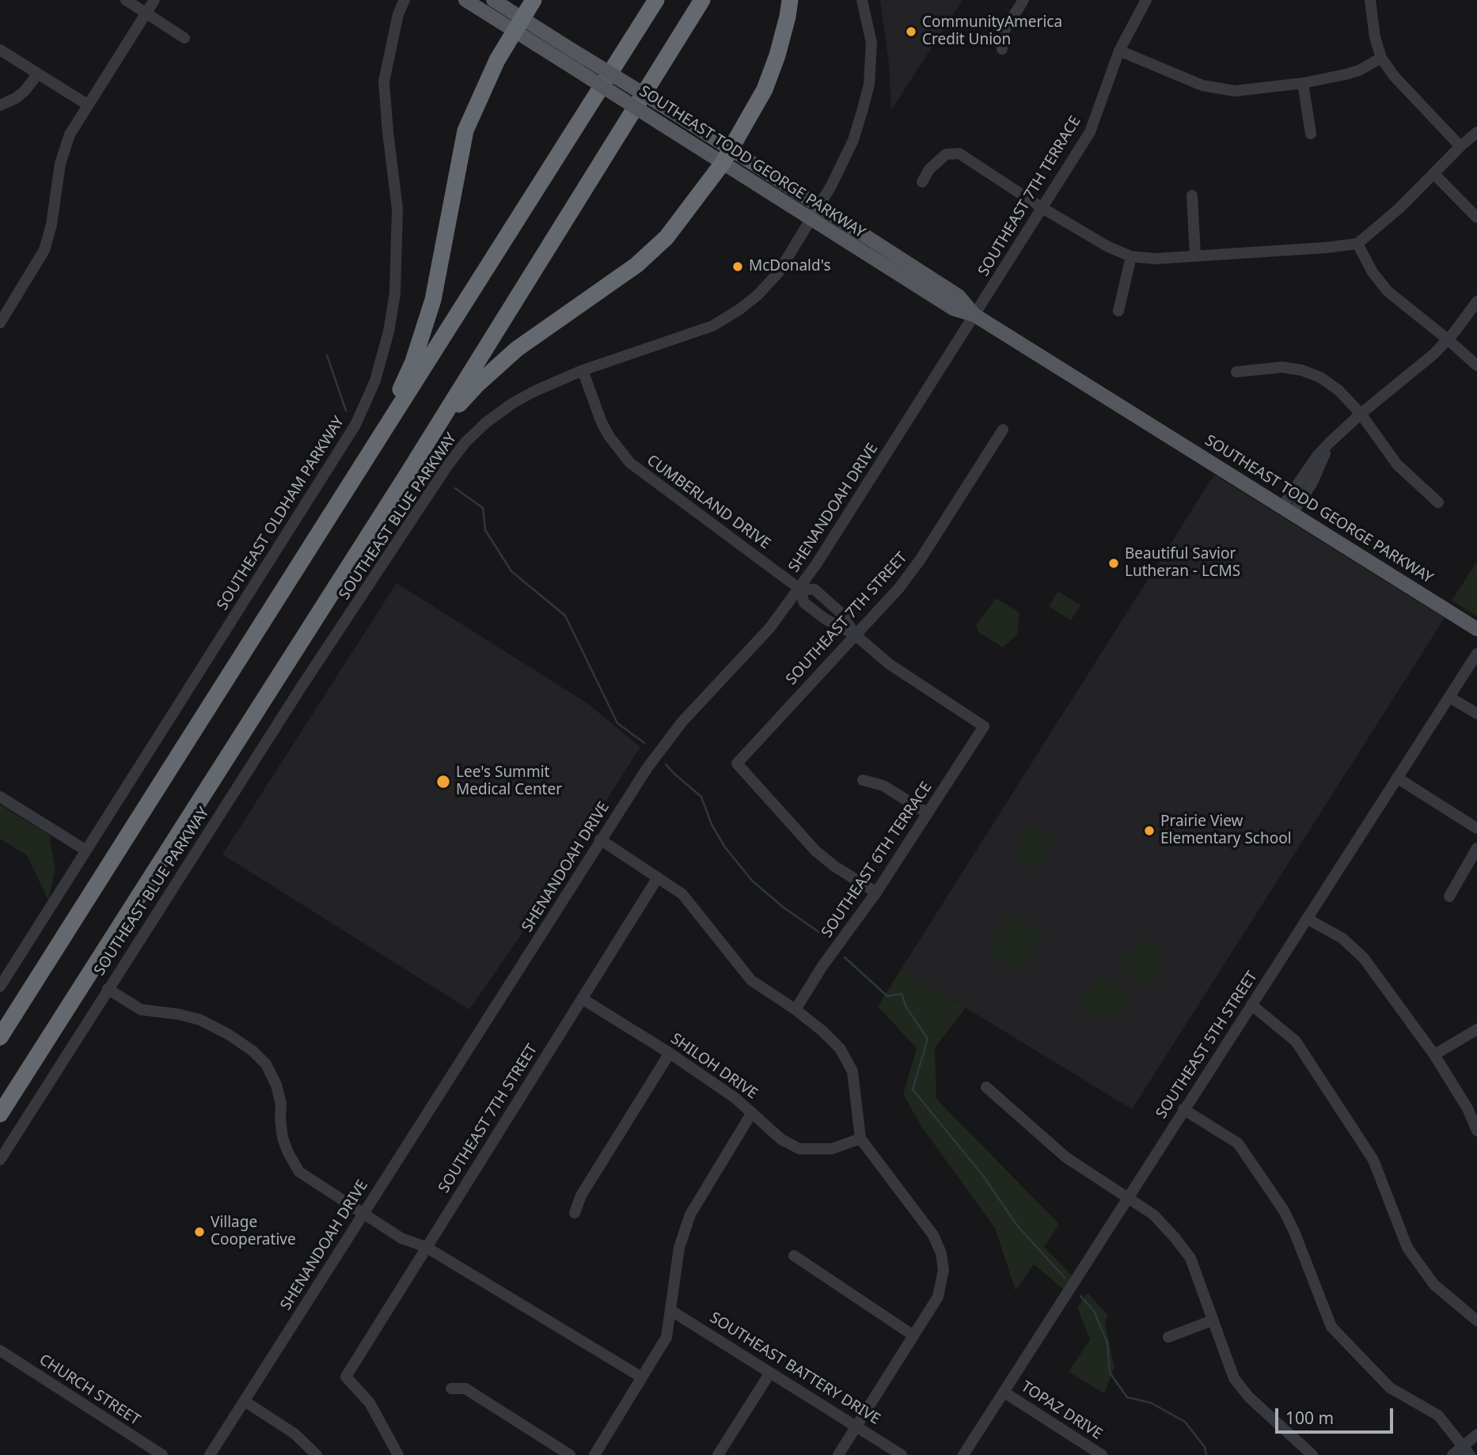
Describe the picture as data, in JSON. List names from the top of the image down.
{
  "streets": {
    "main road": ["SOUTHEAST TODD GEORGE PARKWAY"],
    "street": [
      "SOUTHEAST 7TH TERRACE",
      "CUMBERLAND DRIVE",
      "SHENANDOAH DRIVE",
      "SOUTHEAST OLDHAM PARKWAY",
      "SOUTHEAST BLUE PARKWAY",
      "SOUTHEAST 7TH STREET",
      "SOUTHEAST 6TH TERRACE",
      "SOUTHEAST 5TH STREET",
      "SHILOH DRIVE",
      "SOUTHEAST BATTERY DRIVE",
      "CHURCH STREET",
      "TOPAZ DRIVE"
    ]
  },
  "crossings": [
    ["SOUTHEAST TODD GEORGE PARKWAY", "SOUTHEAST 7TH TERRACE"],
    ["SOUTHEAST TODD GEORGE PARKWAY", "SHENANDOAH DRIVE"],
    ["SOUTHEAST TODD GEORGE PARKWAY", "SOUTHEAST BLUE PARKWAY"],
    ["SOUTHEAST 7TH TERRACE", "SHENANDOAH DRIVE"],
    ["CUMBERLAND DRIVE", "SHENANDOAH DRIVE"],
    ["CUMBERLAND DRIVE", "SOUTHEAST BLUE PARKWAY"],
    ["CUMBERLAND DRIVE", "SOUTHEAST 7TH STREET"],
    ["CUMBERLAND DRIVE", "SOUTHEAST 6TH TERRACE"],
    ["SOUTHEAST 7TH STREET", "SOUTHEAST 6TH TERRACE"],
    ["SOUTHEAST 7TH STREET", "SHILOH DRIVE"],
    ["SOUTHEAST 5TH STREET", "TOPAZ DRIVE"]
  ],
  "places": [
    "CommunityAmerica Credit Union",
    "McDonald's",
    "Beautiful Savior Lutheran - LCMS",
    "Lee's Summit Medical Center",
    "Prairie View Elementary School",
    "Village Cooperative"
  ],
  "scale_bar": "100 m"
}
